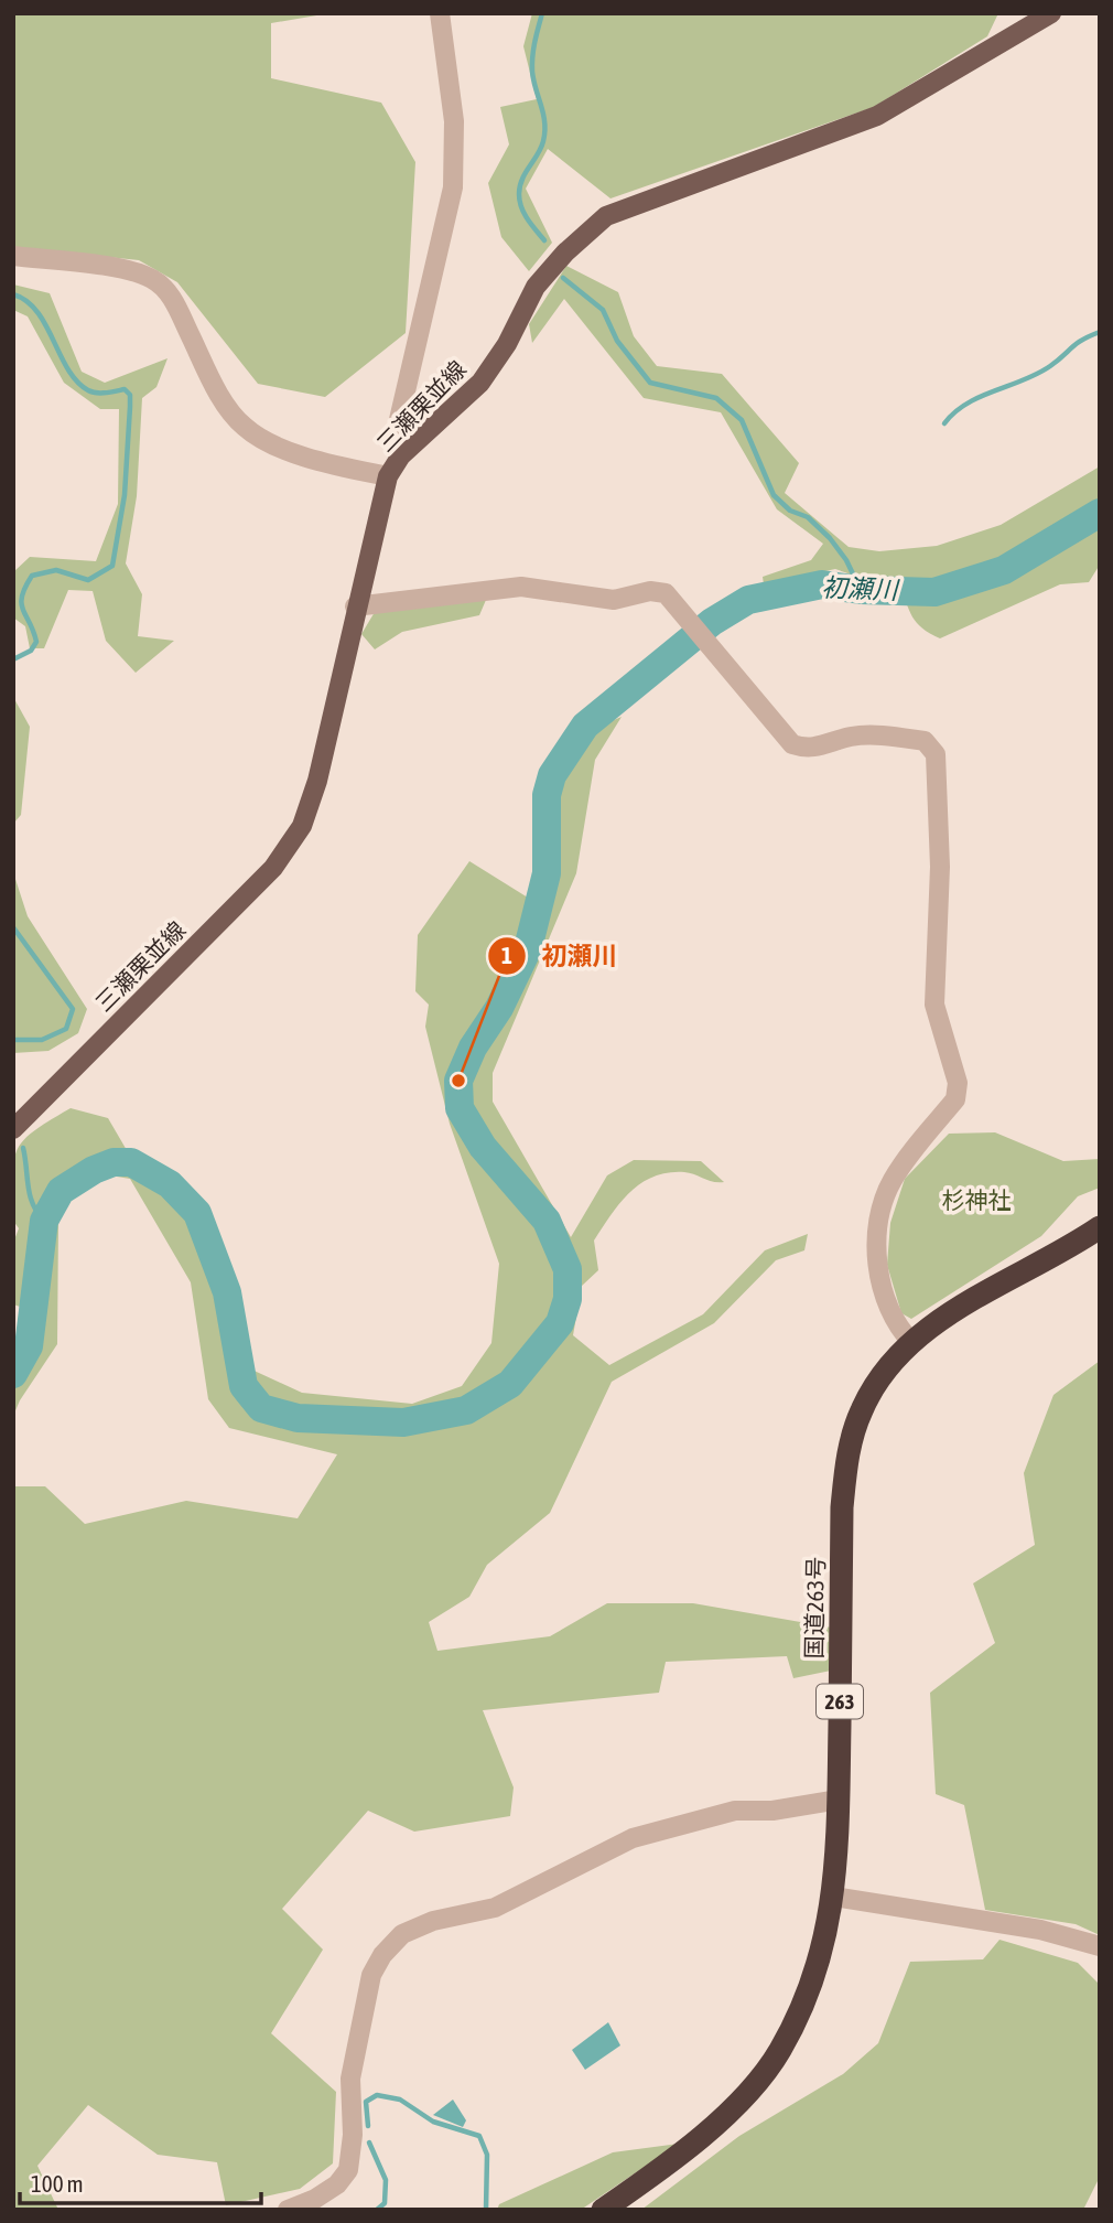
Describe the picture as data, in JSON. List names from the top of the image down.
{
  "streets": {
    "highway": ["国道263号", "263"],
    "main road": ["三瀬栗並線"]
  },
  "water": ["初瀬川"],
  "parks": ["杉神社"],
  "places": ["初瀬川"],
  "scale_bar": "100 m"
}
